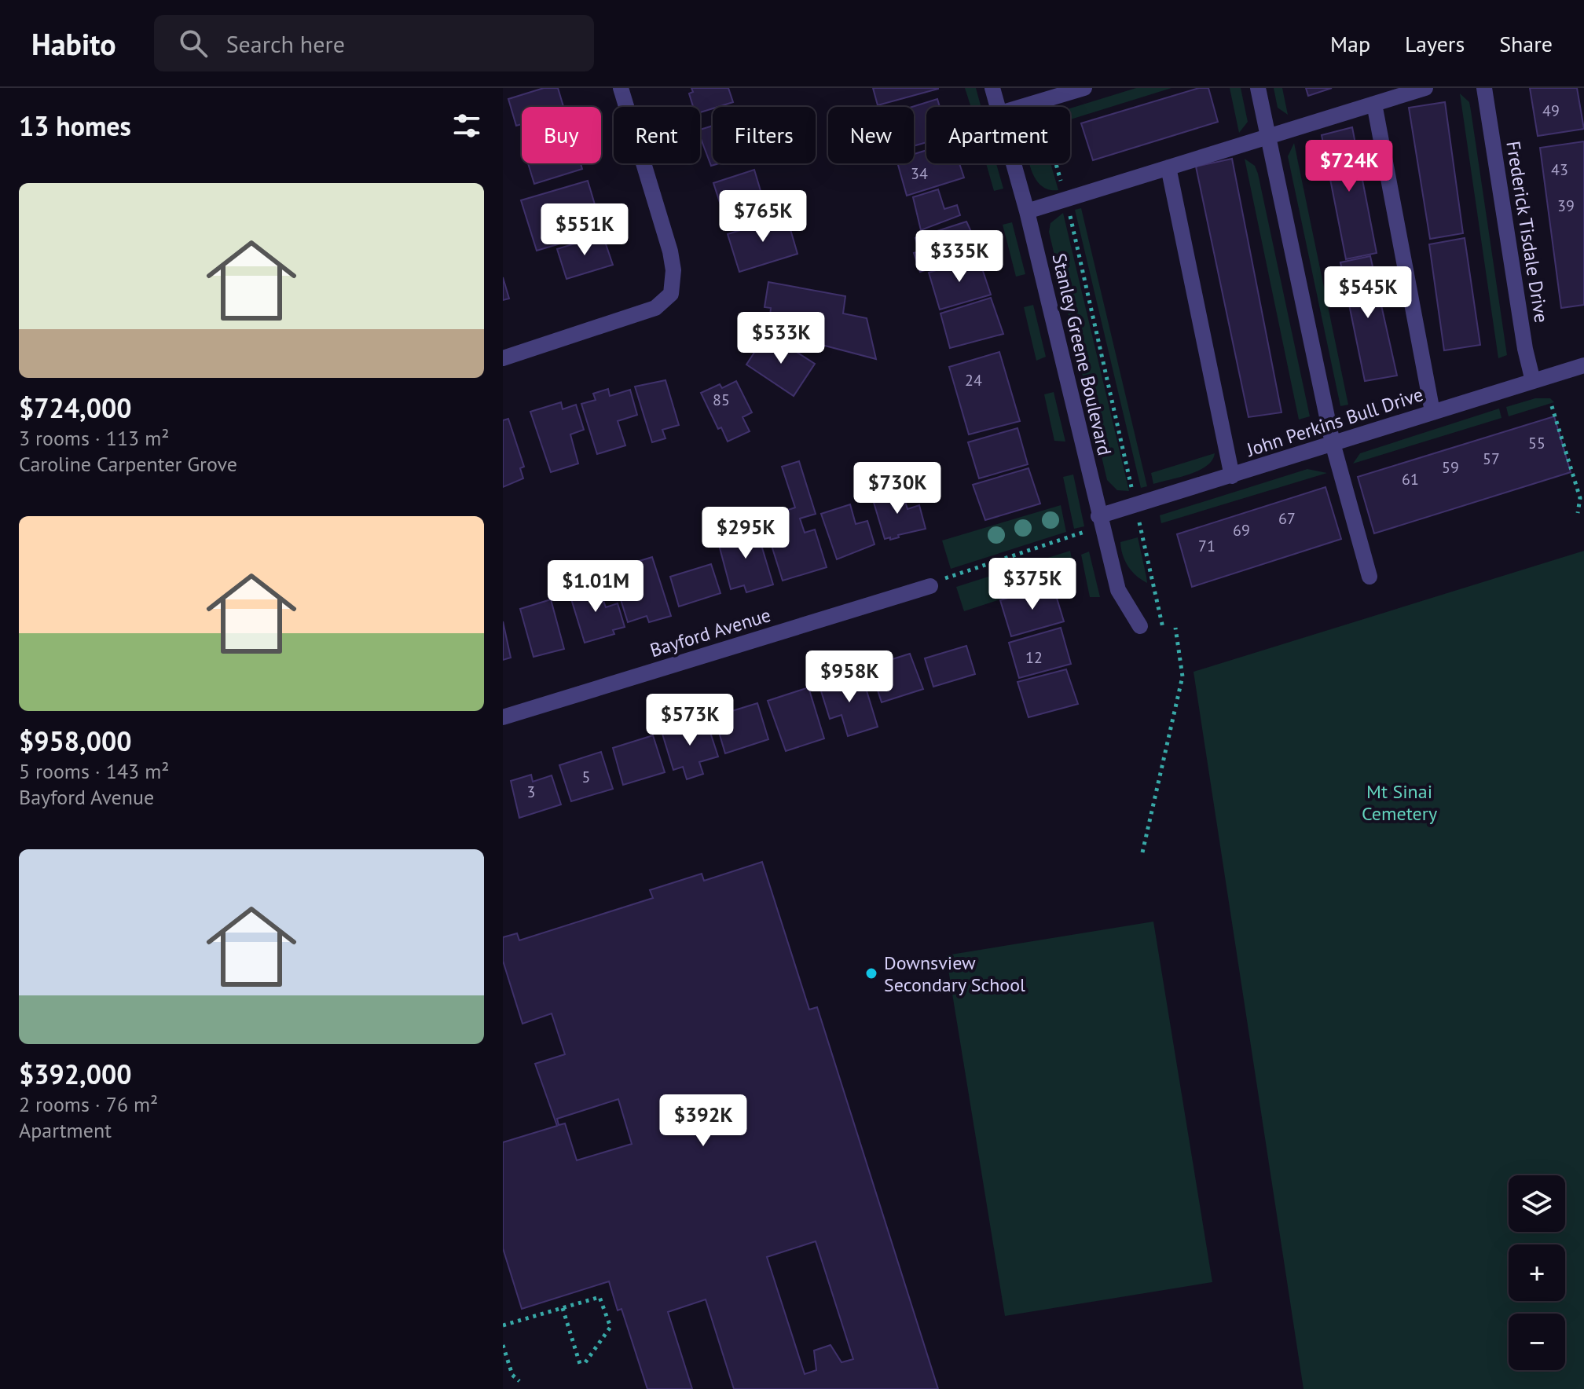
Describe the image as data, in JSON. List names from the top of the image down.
{
  "streets": {
    "street": [
      "Frederick Tisdale Drive",
      "Stanley Greene Boulevard",
      "John Perkins Bull Drive",
      "Bayford Avenue"
    ]
  },
  "crossings": [
    ["Frederick Tisdale Drive", "John Perkins Bull Drive"],
    ["Stanley Greene Boulevard", "John Perkins Bull Drive"]
  ],
  "parks": ["Mt Sinai Cemetery"],
  "places": ["Downsview Secondary School"],
  "house_numbers": [
    "49",
    "43",
    "34",
    "39",
    "24",
    "85",
    "55",
    "57",
    "59",
    "61",
    "67",
    "69",
    "71",
    "12",
    "5",
    "3"
  ],
  "page": {
    "header": "Habito",
    "search": "Search here",
    "nav": ["Map", "Layers", "Share"],
    "heading": "13 homes",
    "chip": [
      "Buy",
      "Rent",
      "Filters",
      "New",
      "Apartment"
    ],
    "price": [
      "$724K",
      "$765K",
      "$551K",
      "$335K",
      "$545K",
      "$533K",
      "$730K",
      "$295K",
      "$375K",
      "$1.01M",
      "$958K",
      "$573K",
      "$392K"
    ],
    "list": [
      {
        "name": "$724,000",
        "note": "3 rooms · 113 m² · Caroline Carpenter Grove"
      },
      {
        "name": "$958,000",
        "note": "5 rooms · 143 m² · Bayford Avenue"
      },
      {
        "name": "$392,000",
        "note": "2 rooms · 76 m² · Apartment"
      }
    ],
    "map_buttons": ["+", "−"]
  }
}
